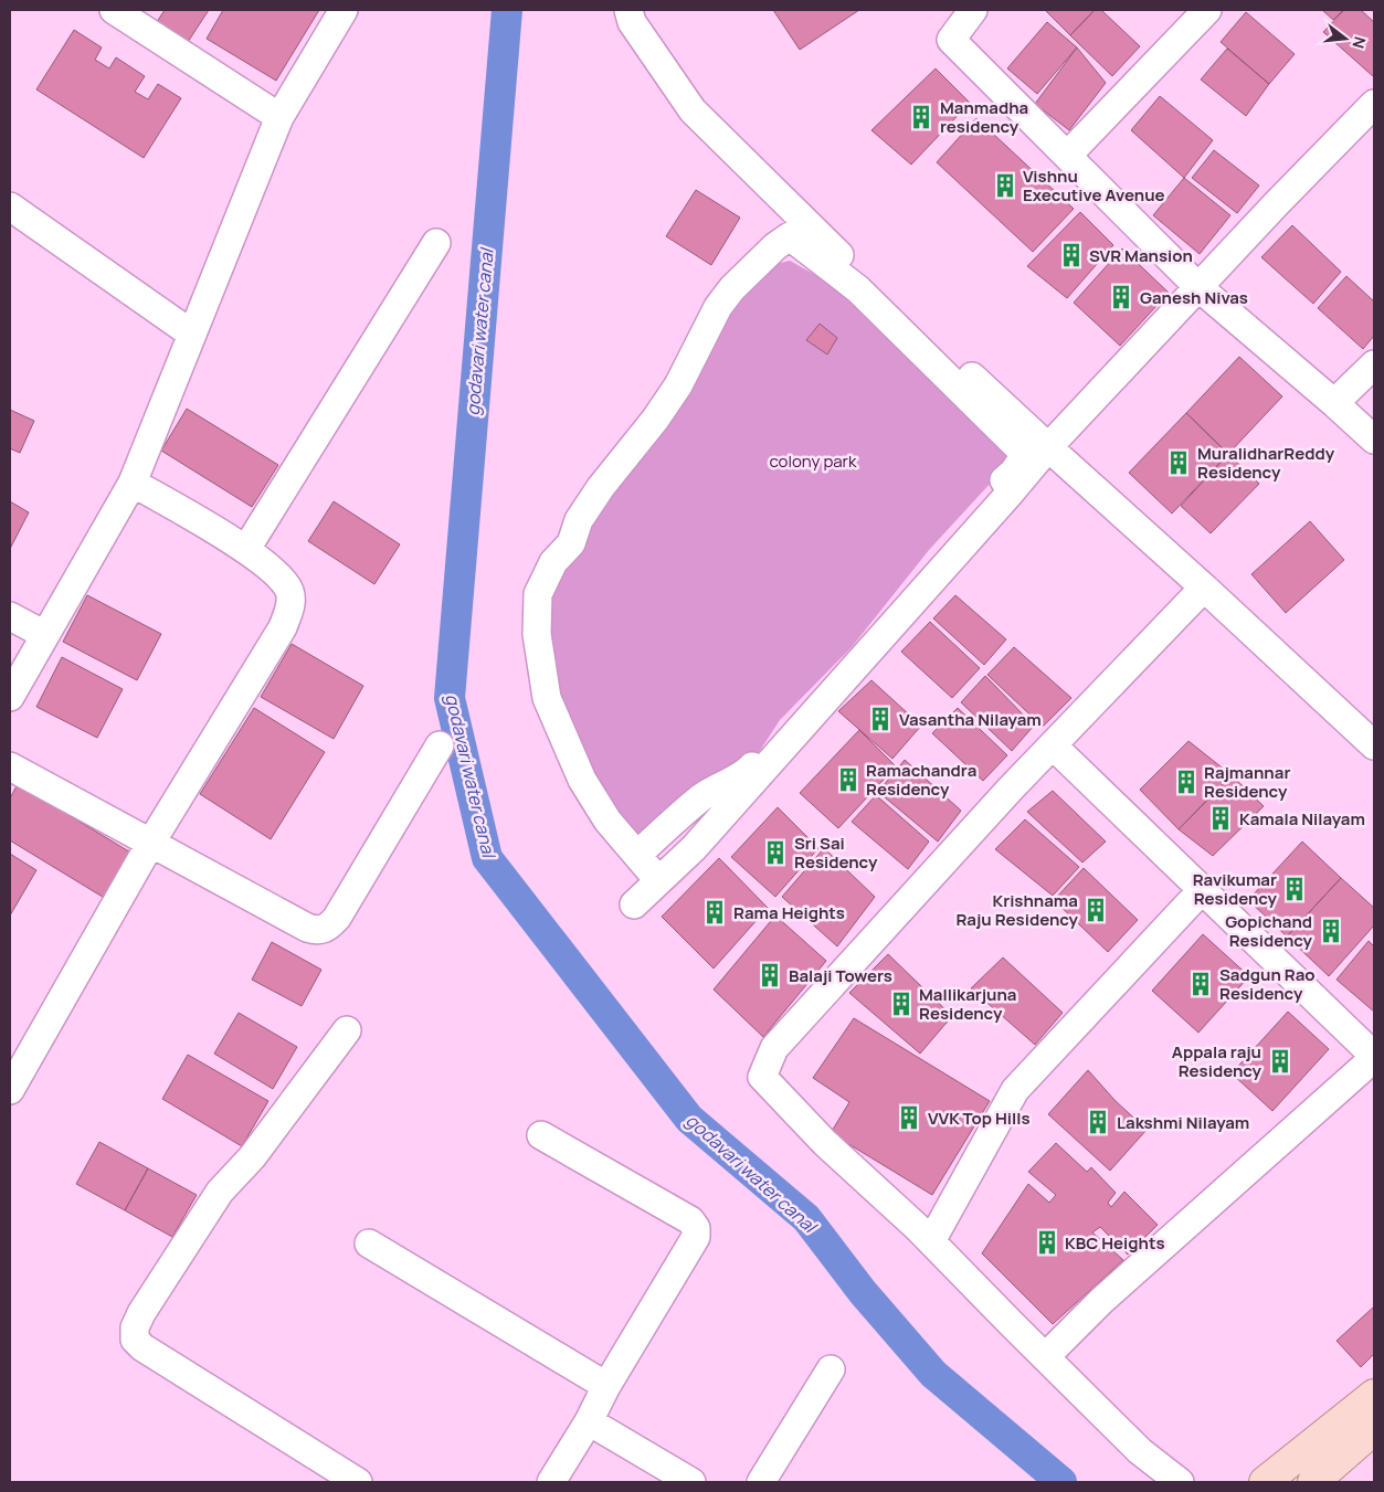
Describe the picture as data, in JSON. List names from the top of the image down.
{
  "water": ["godavari water canal"],
  "parks": ["colony park"],
  "places": {
    "building": [
      "Manmadha residency",
      "Vishnu Executive Avenue",
      "SVR Mansion",
      "Ganesh Nivas",
      "MuralidharReddy Residency",
      "Vasantha Nilayam",
      "Ramachandra Residency",
      "Rajmannar Residency",
      "Kamala Nilayam",
      "Sri Sai Residency",
      "Ravikumar Residency",
      "Krishnama Raju Residency",
      "Rama Heights",
      "Gopichand Residency",
      "Balaji Towers",
      "Sadgun Rao Residency",
      "Mallikarjuna Residency",
      "Appala raju Residency",
      "VVK Top Hills",
      "Lakshmi Nilayam",
      "KBC Heights"
    ]
  },
  "north": "right"
}
